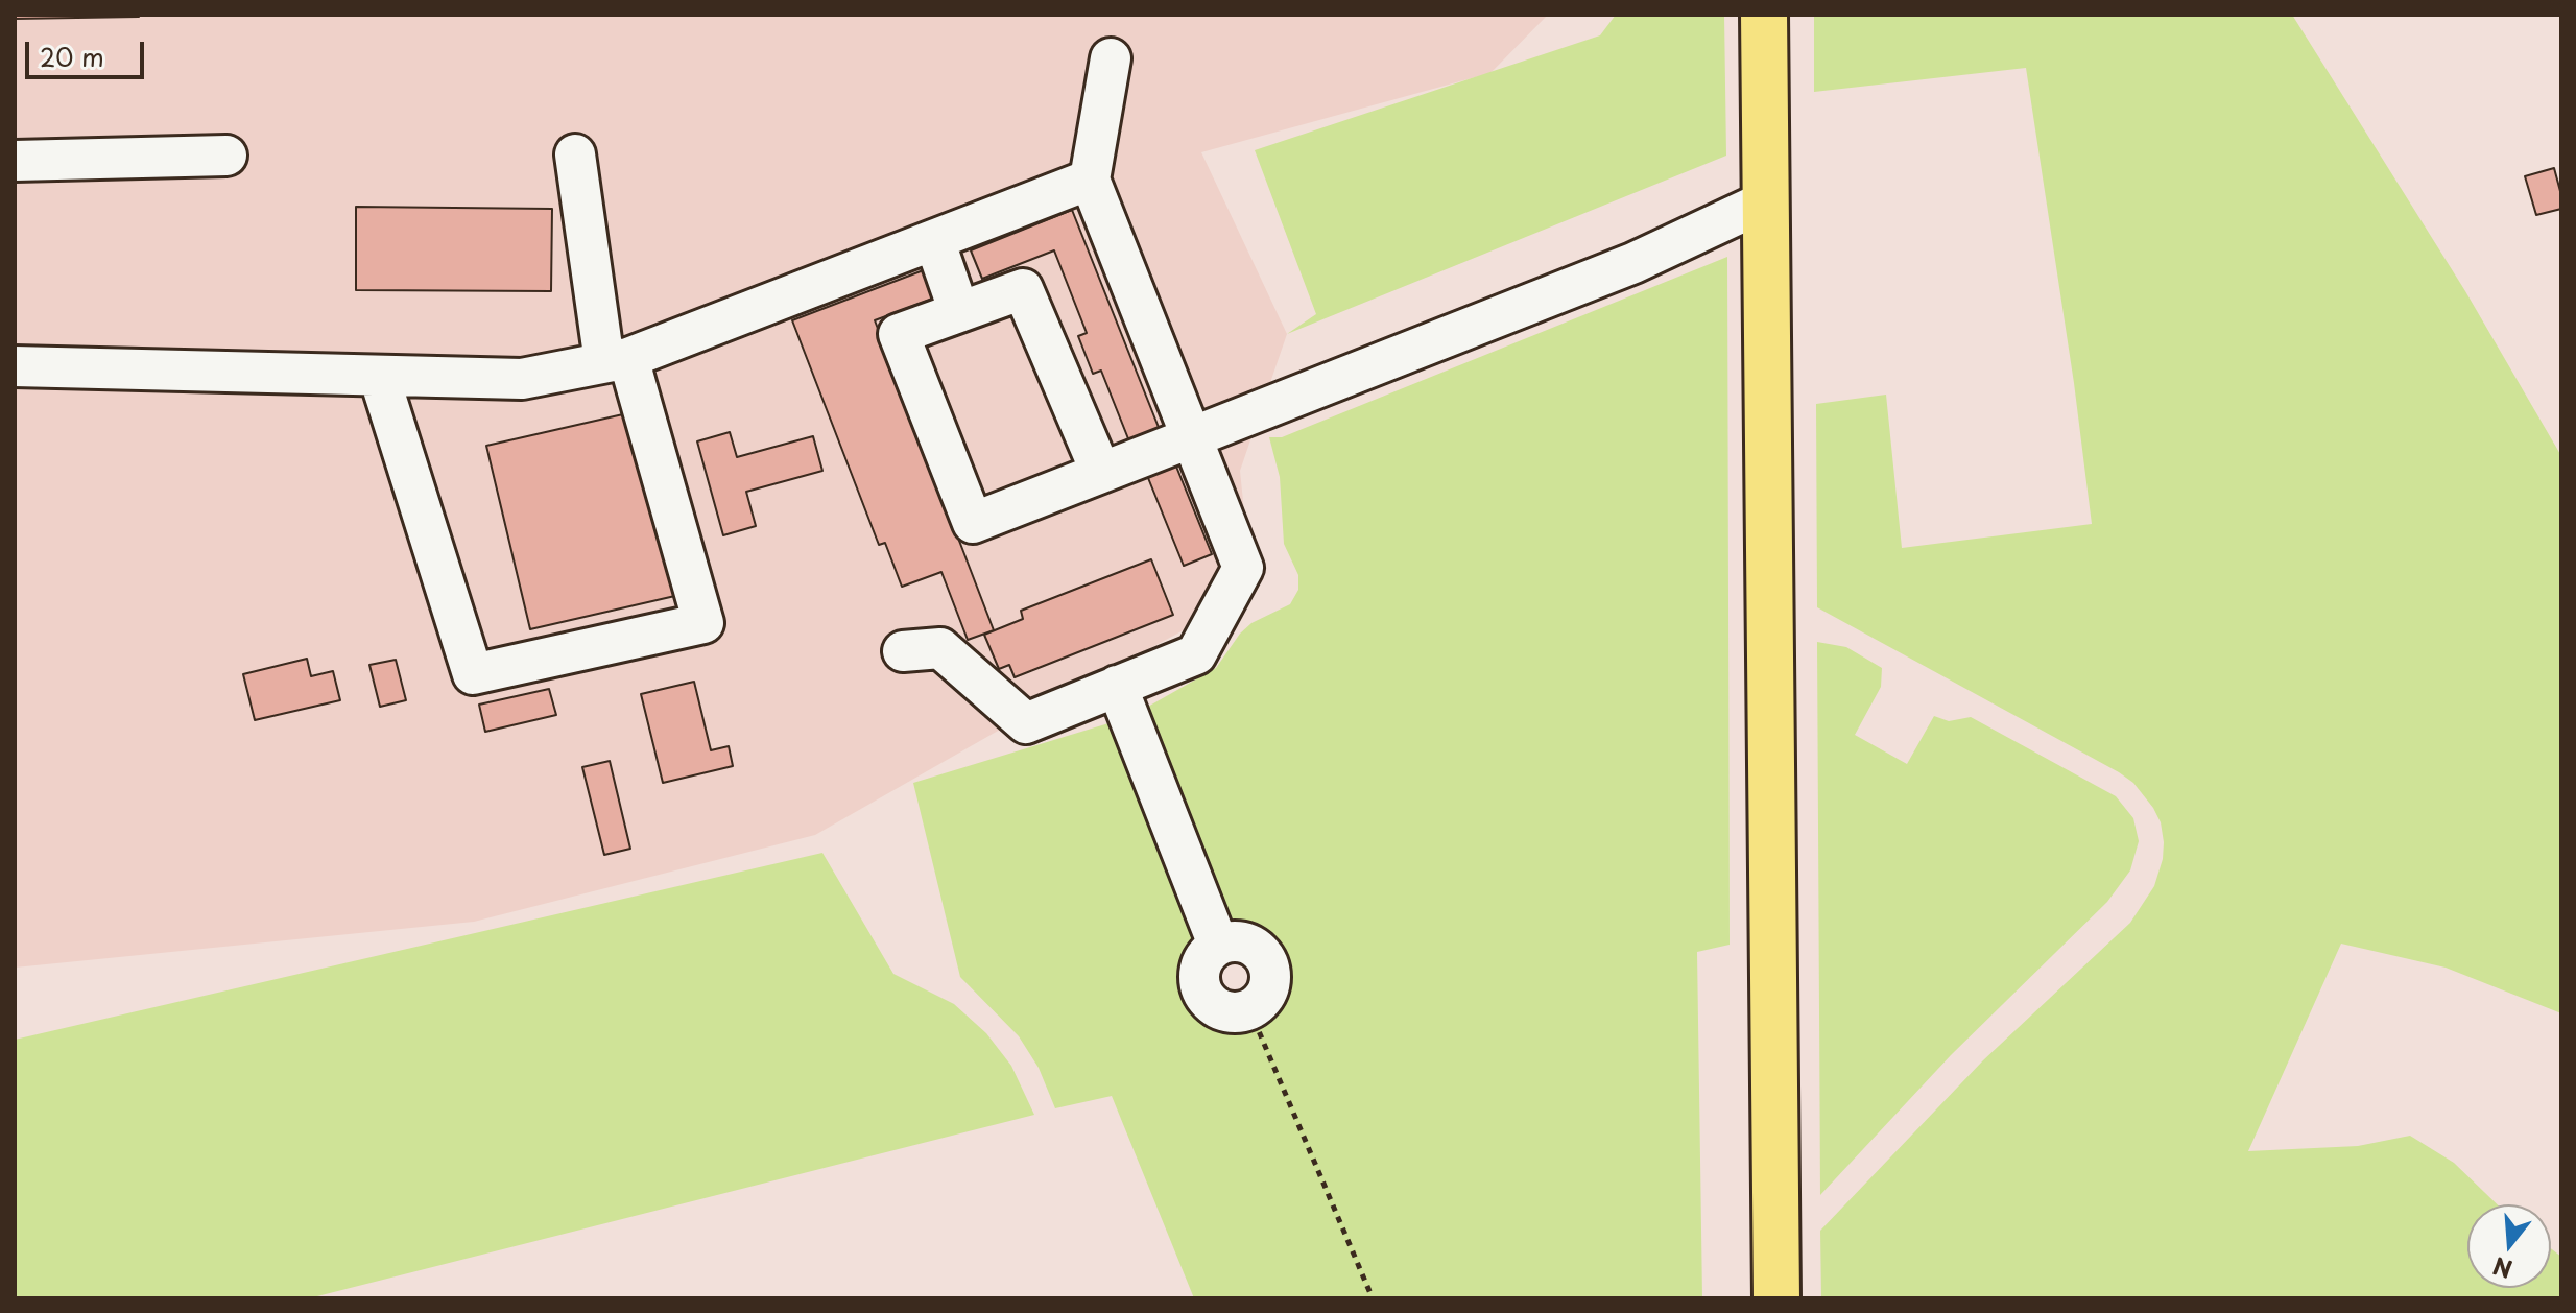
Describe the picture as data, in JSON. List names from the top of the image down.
{
  "scale_bar": "20 m",
  "north": "bottom"
}
